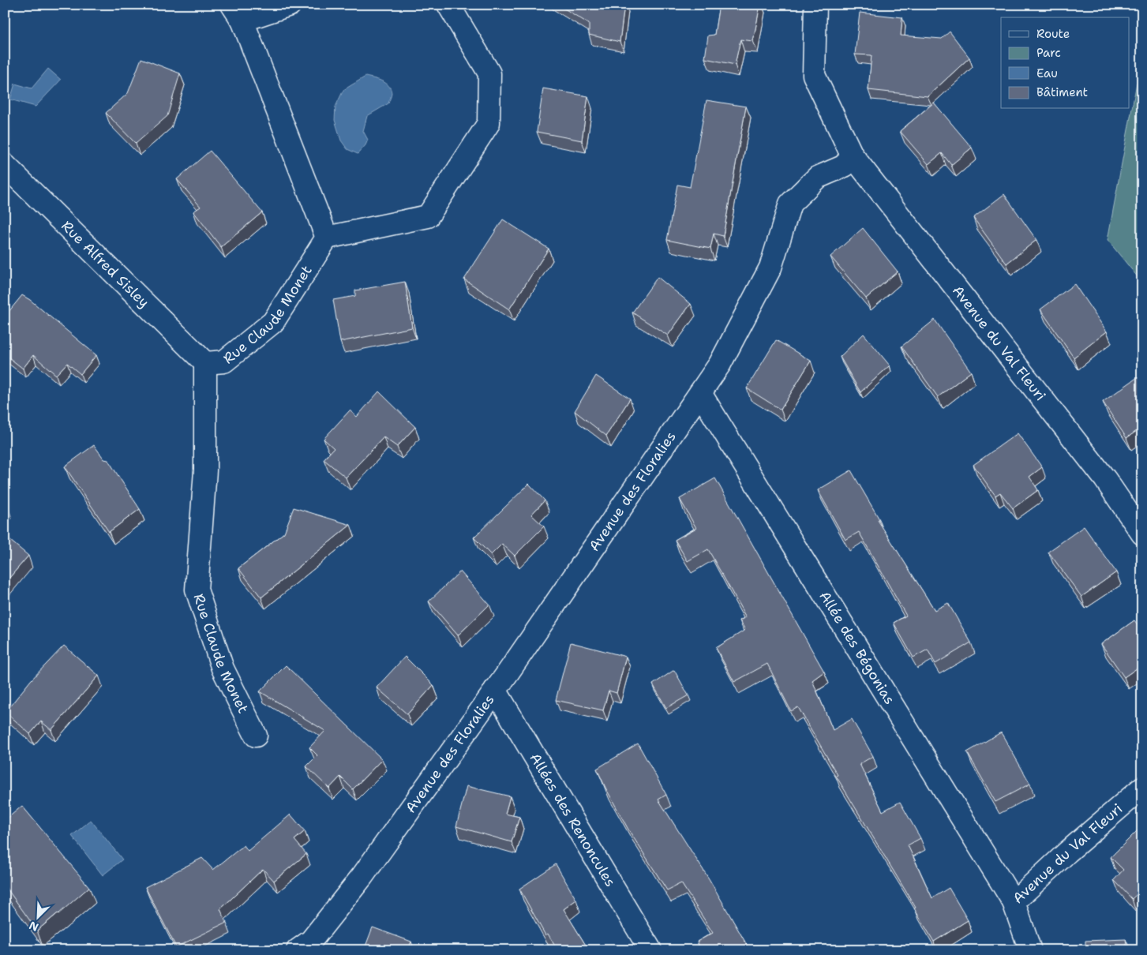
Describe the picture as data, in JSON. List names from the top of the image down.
{
  "streets": {
    "street": [
      "Rue Alfred Sisley",
      "Rue Claude Monet",
      "Avenue du Val Fleuri",
      "Avenue des Floralies",
      "Allée des Bégonias",
      "Allées des Renoncules"
    ]
  },
  "crossings": [
    ["Rue Alfred Sisley", "Rue Claude Monet"],
    ["Avenue du Val Fleuri", "Avenue des Floralies"],
    ["Avenue du Val Fleuri", "Allée des Bégonias"],
    ["Avenue des Floralies", "Allée des Bégonias"],
    ["Avenue des Floralies", "Allées des Renoncules"]
  ],
  "legend": [
    "Route",
    "Parc",
    "Eau",
    "Bâtiment"
  ],
  "north": "bottom left"
}
